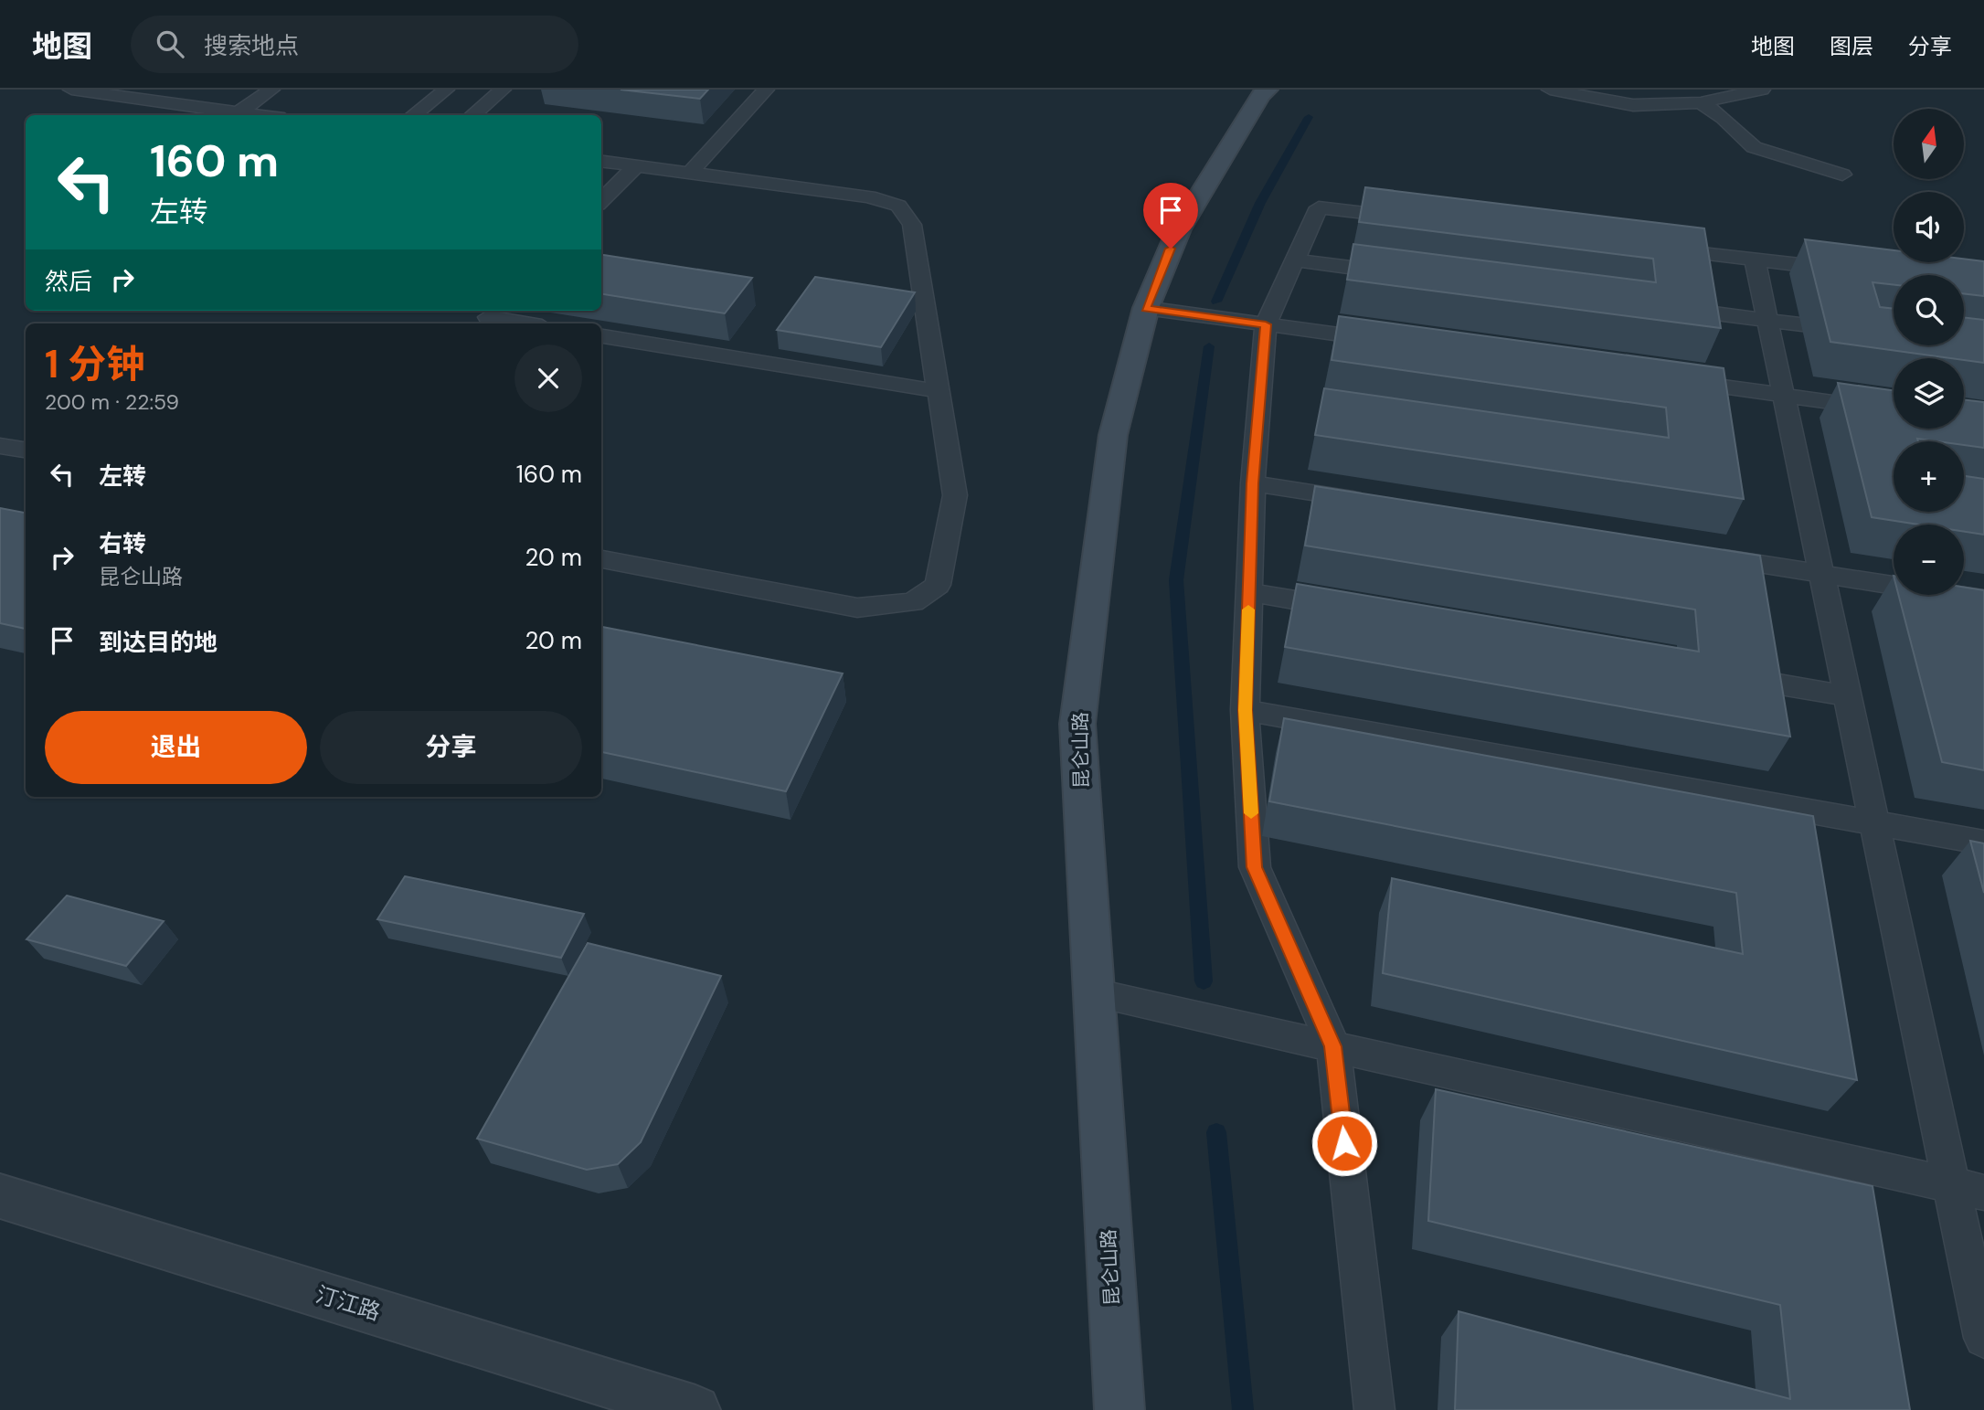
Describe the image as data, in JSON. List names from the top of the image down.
{
  "streets": {
    "main road": ["昆仑山路"],
    "street": ["汀江路"]
  },
  "north": "top",
  "page": {
    "header": "地图",
    "search": "搜索地点",
    "nav": ["地图", "图层", "分享"],
    "map_buttons": ["+", "−"],
    "turn": ["160 m", "左转"],
    "then": "然后",
    "heading": ["1 分钟", "200 m · 22:59"],
    "list": [
      {
        "name": "左转",
        "value": "160 m"
      },
      {
        "name": "右转",
        "note": "昆仑山路",
        "value": "20 m"
      },
      {
        "name": "到达目的地",
        "value": "20 m"
      }
    ],
    "buttons": ["退出", "分享"]
  }
}
